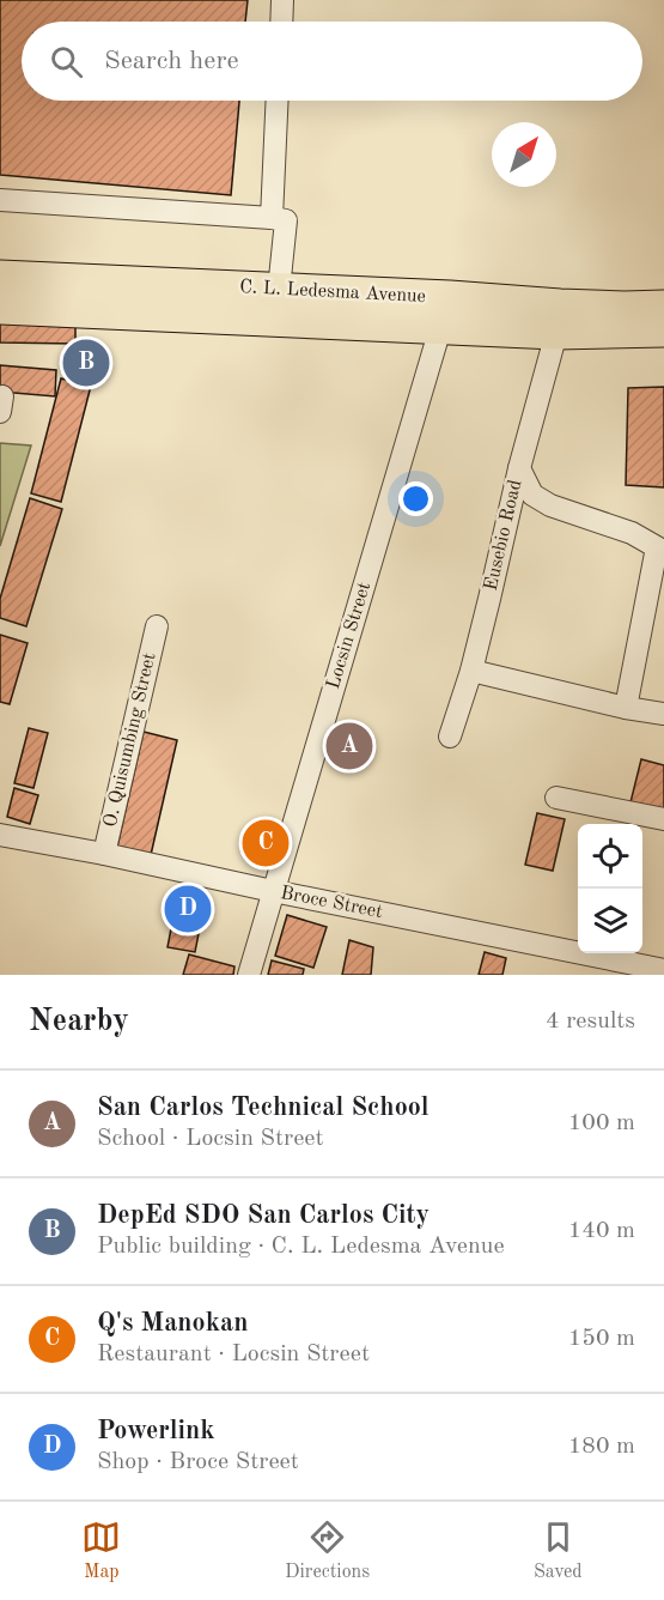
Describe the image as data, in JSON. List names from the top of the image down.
{
  "streets": {
    "highway": ["C. L. Ledesma Avenue"],
    "street": [
      "Eusebio Road",
      "Locsin Street",
      "O. Quisumbing Street",
      "Broce Street"
    ]
  },
  "crossings": [
    ["C. L. Ledesma Avenue", "Eusebio Road"],
    ["C. L. Ledesma Avenue", "Locsin Street"],
    ["Locsin Street", "Broce Street"],
    ["O. Quisumbing Street", "Broce Street"]
  ],
  "north": "top right",
  "page": {
    "search": "Search here",
    "pins": [
      "B",
      "A",
      "C",
      "D"
    ],
    "heading": ["Nearby", "4 results"],
    "list": [
      {
        "mark": "A",
        "name": "San Carlos Technical School",
        "note": "School · Locsin Street",
        "value": "100 m"
      },
      {
        "mark": "B",
        "name": "DepEd SDO San Carlos City",
        "note": "Public building · C. L. Ledesma Avenue",
        "value": "140 m"
      },
      {
        "mark": "C",
        "name": "Q's Manokan",
        "note": "Restaurant · Locsin Street",
        "value": "150 m"
      },
      {
        "mark": "D",
        "name": "Powerlink",
        "note": "Shop · Broce Street",
        "value": "180 m"
      }
    ],
    "nav": ["Map", "Directions", "Saved"]
  }
}
